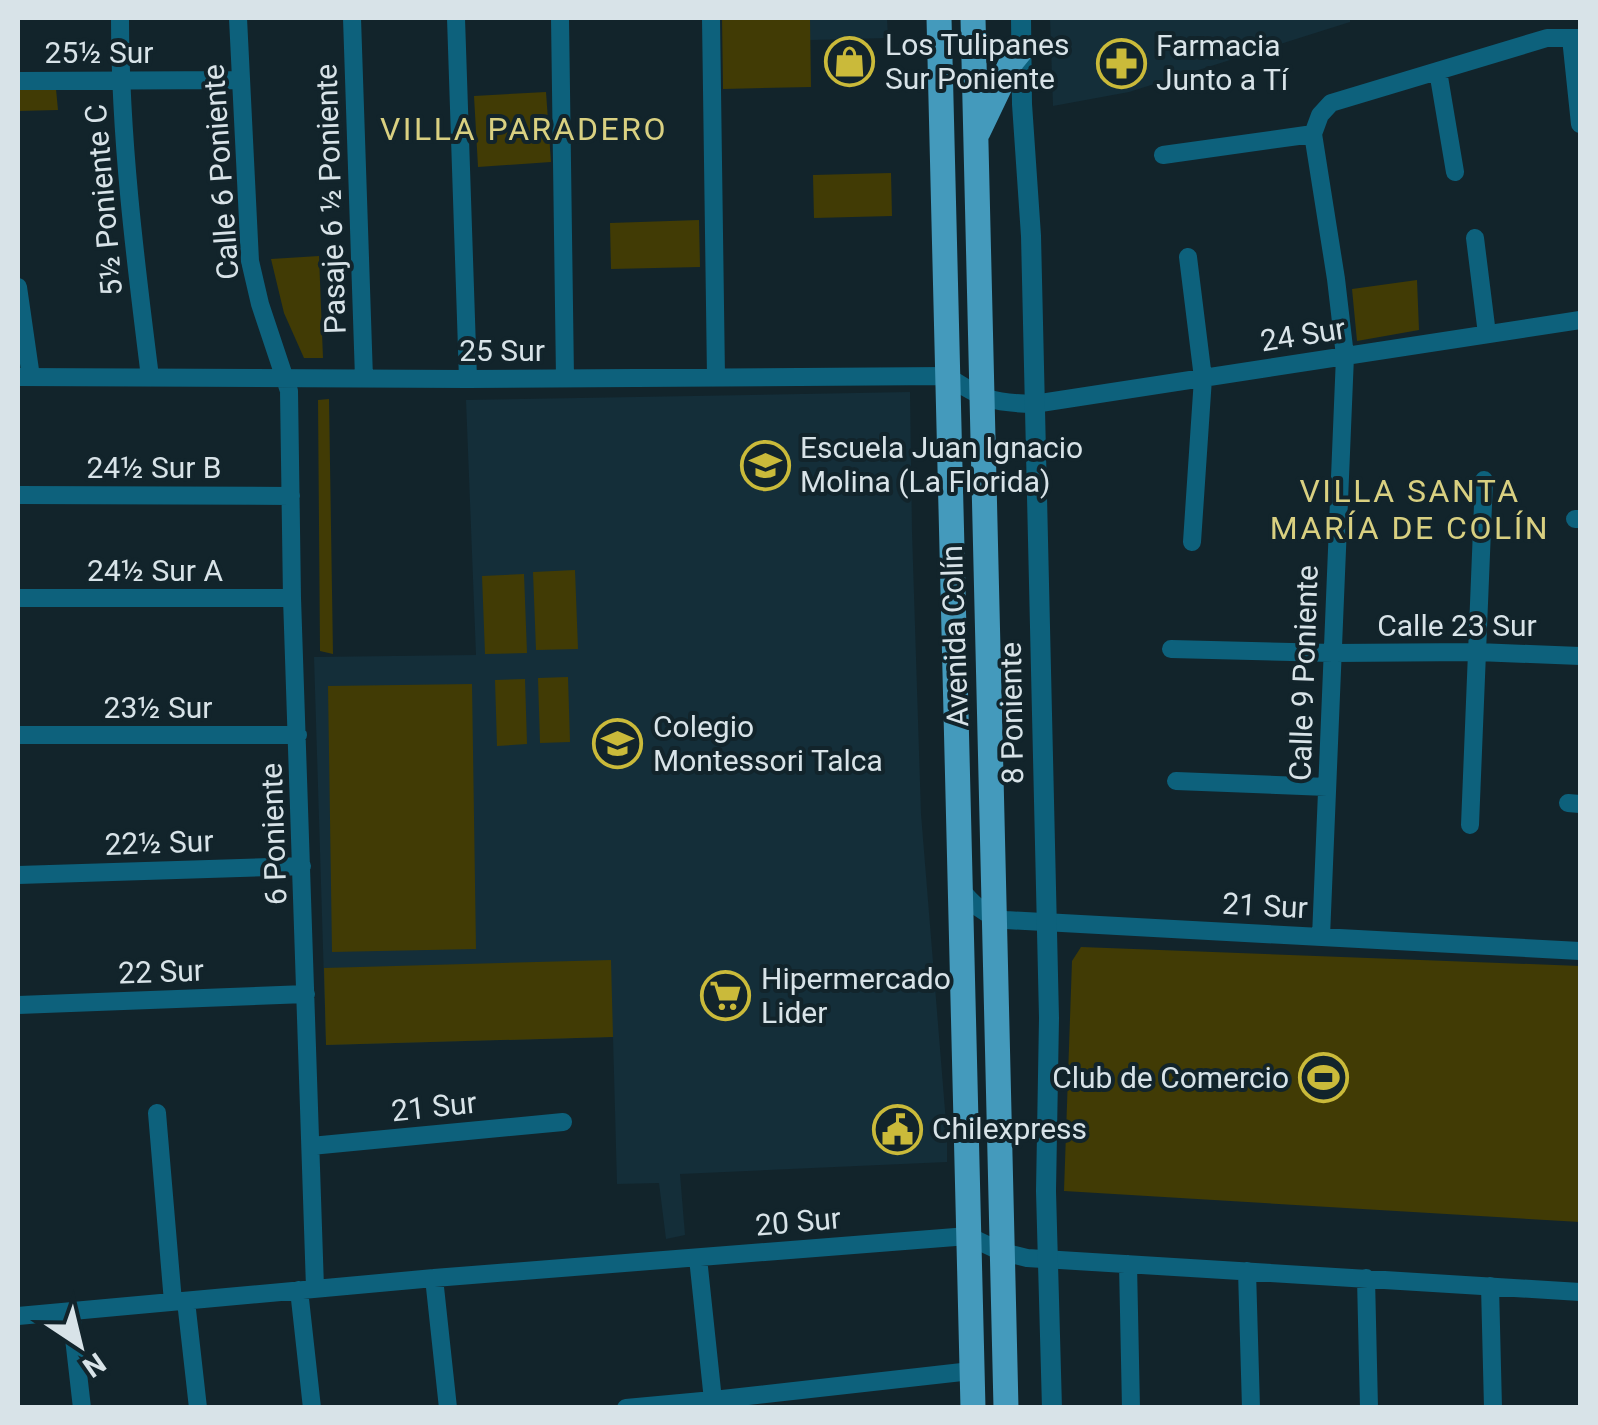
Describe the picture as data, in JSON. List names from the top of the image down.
{
  "streets": {
    "main road": ["Avenida Colín"],
    "street": [
      "25½ Sur",
      "Calle 6 Poniente",
      "Pasaje 6 ½ Poniente",
      "5½ Poniente C",
      "24 Sur",
      "25 Sur",
      "24½ Sur B",
      "24½ Sur A",
      "Calle 23 Sur",
      "Calle 9 Poniente",
      "23½ Sur",
      "8 Poniente",
      "6 Poniente",
      "22½ Sur",
      "21 Sur",
      "22 Sur",
      "20 Sur"
    ]
  },
  "crossings": [
    ["25½ Sur", "Calle 6 Poniente"],
    ["25½ Sur", "5½ Poniente C"],
    ["Calle 6 Poniente", "25 Sur"],
    ["Calle 6 Poniente", "6 Poniente"],
    ["Pasaje 6 ½ Poniente", "25 Sur"],
    ["5½ Poniente C", "25 Sur"],
    ["24 Sur", "Avenida Colín"],
    ["24 Sur", "Calle 9 Poniente"],
    ["24 Sur", "8 Poniente"],
    ["25 Sur", "Avenida Colín"],
    ["25 Sur", "6 Poniente"],
    ["24½ Sur B", "6 Poniente"],
    ["24½ Sur A", "6 Poniente"],
    ["Calle 23 Sur", "Calle 9 Poniente"],
    ["Avenida Colín", "21 Sur"],
    ["Avenida Colín", "20 Sur"],
    ["Calle 9 Poniente", "21 Sur"],
    ["23½ Sur", "6 Poniente"],
    ["8 Poniente", "21 Sur"],
    ["8 Poniente", "20 Sur"],
    ["6 Poniente", "22½ Sur"],
    ["6 Poniente", "21 Sur"],
    ["6 Poniente", "22 Sur"],
    ["6 Poniente", "20 Sur"]
  ],
  "districts": ["VILLA PARADERO", "VILLA SANTA MARÍA DE COLÍN"],
  "places": {
    "shop": ["Los Tulipanes Sur Poniente"],
    "pharmacy": ["Farmacia Junto a Tí"],
    "school or university": ["Escuela Juan Ignacio Molina (La Florida)", "Colegio Montessori Talca"],
    "supermarket": ["Hipermercado Lider"],
    "sports": ["Club de Comercio"],
    "public building": ["Chilexpress"]
  },
  "north": "bottom right"
}
